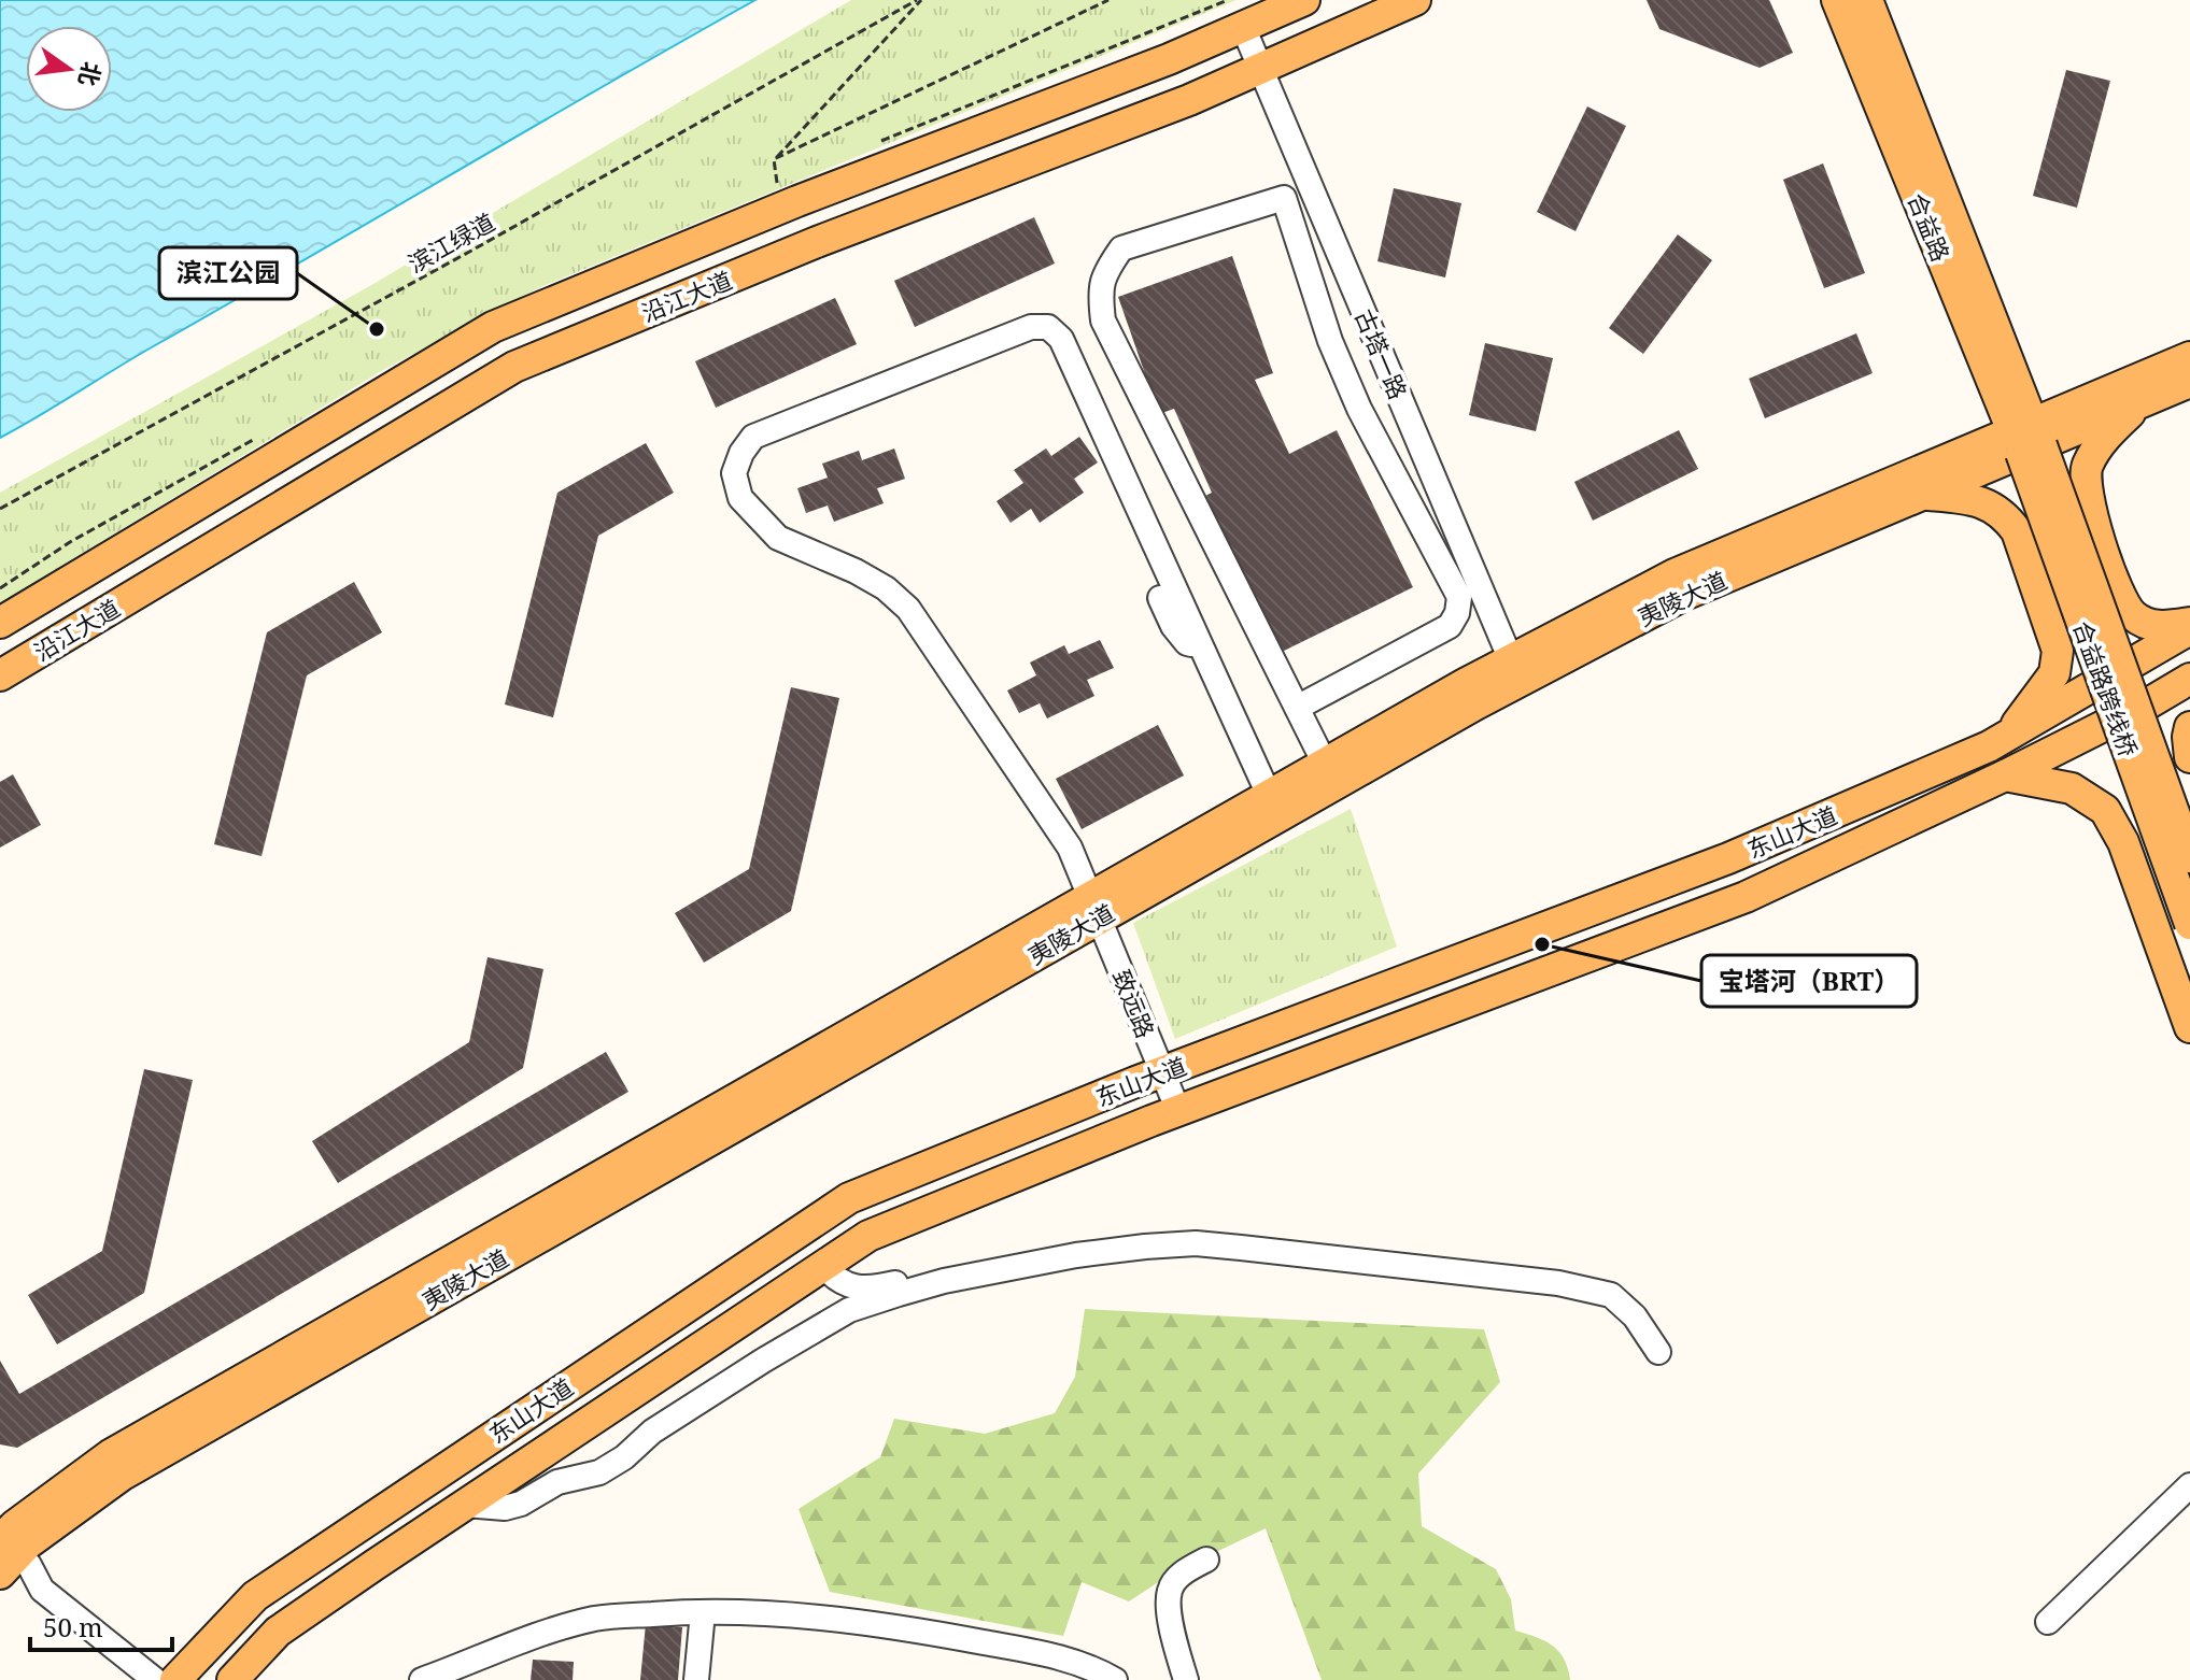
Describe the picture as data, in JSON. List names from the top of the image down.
{
  "streets": {
    "main road": [
      "合益路",
      "沿江大道",
      "夷陵大道",
      "合益路跨线桥",
      "东山大道"
    ],
    "street": ["古塔一路", "致远路"],
    "path": ["滨江绿道"]
  },
  "crossings": [
    ["合益路", "夷陵大道"],
    ["合益路", "合益路跨线桥"],
    ["沿江大道", "古塔一路"],
    ["古塔一路", "夷陵大道"],
    ["夷陵大道", "合益路跨线桥"],
    ["夷陵大道", "致远路"],
    ["东山大道", "致远路"]
  ],
  "places": ["滨江公园", "宝塔河（BRT）"],
  "scale_bar": "50 m",
  "north": "right"
}
